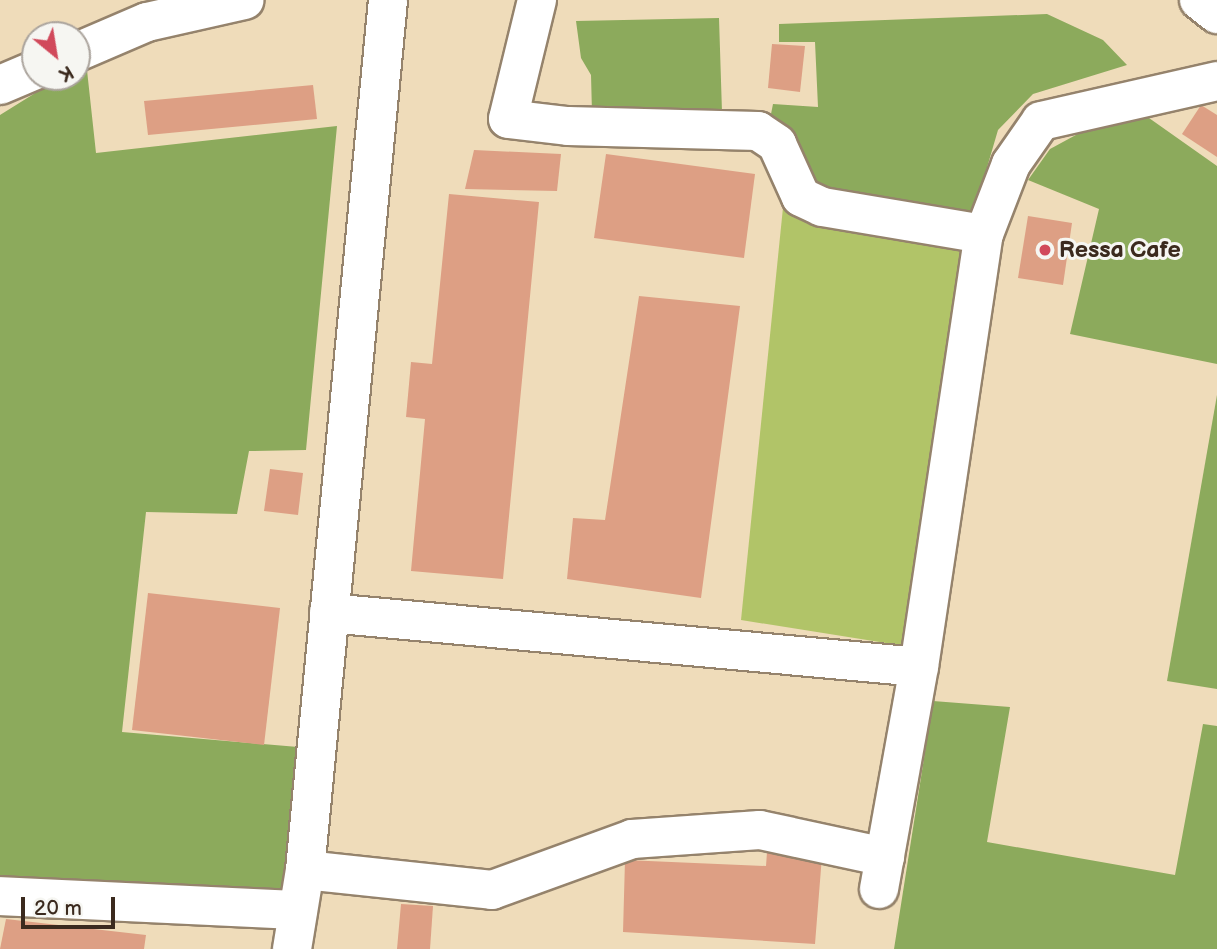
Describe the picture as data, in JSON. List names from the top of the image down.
{
  "places": ["Ressa Cafe"],
  "scale_bar": "20 m",
  "north": "bottom right"
}
